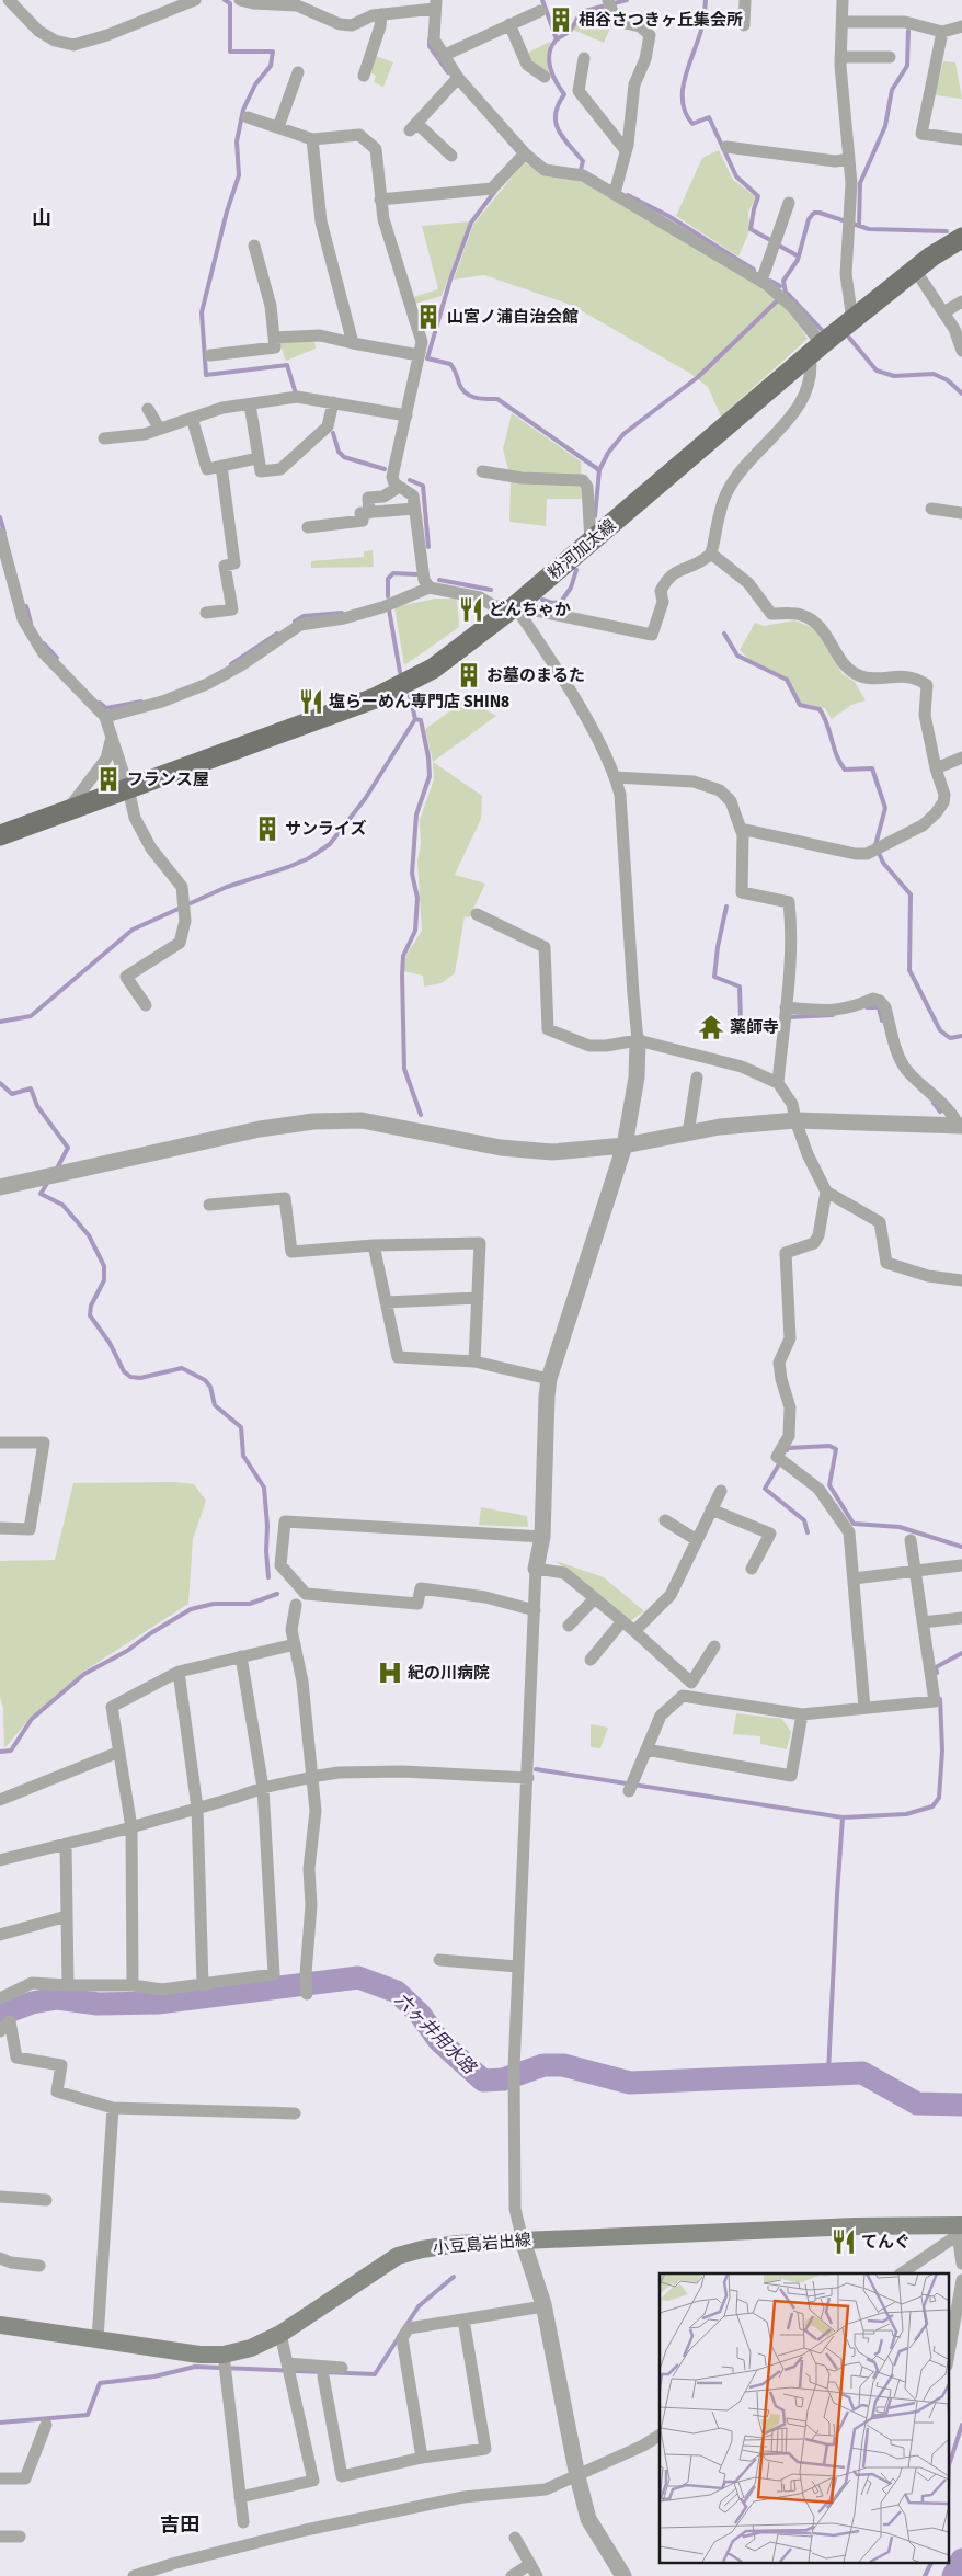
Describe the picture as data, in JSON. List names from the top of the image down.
{
  "streets": {
    "main road": ["粉河加太線", "小豆島岩出線"]
  },
  "districts": ["山", "吉田"],
  "water": ["六ヶ井用水路"],
  "places": {
    "building": [
      "相谷さつきヶ丘集会所",
      "山宮ノ浦自治会館",
      "お墓のまるた",
      "フランス屋",
      "サンライズ"
    ],
    "restaurant": ["どんちゃか", "塩らーめん専門店 SHIN8", "てんぐ"],
    "temple": ["薬師寺"],
    "hospital": ["紀の川病院"]
  }
}
